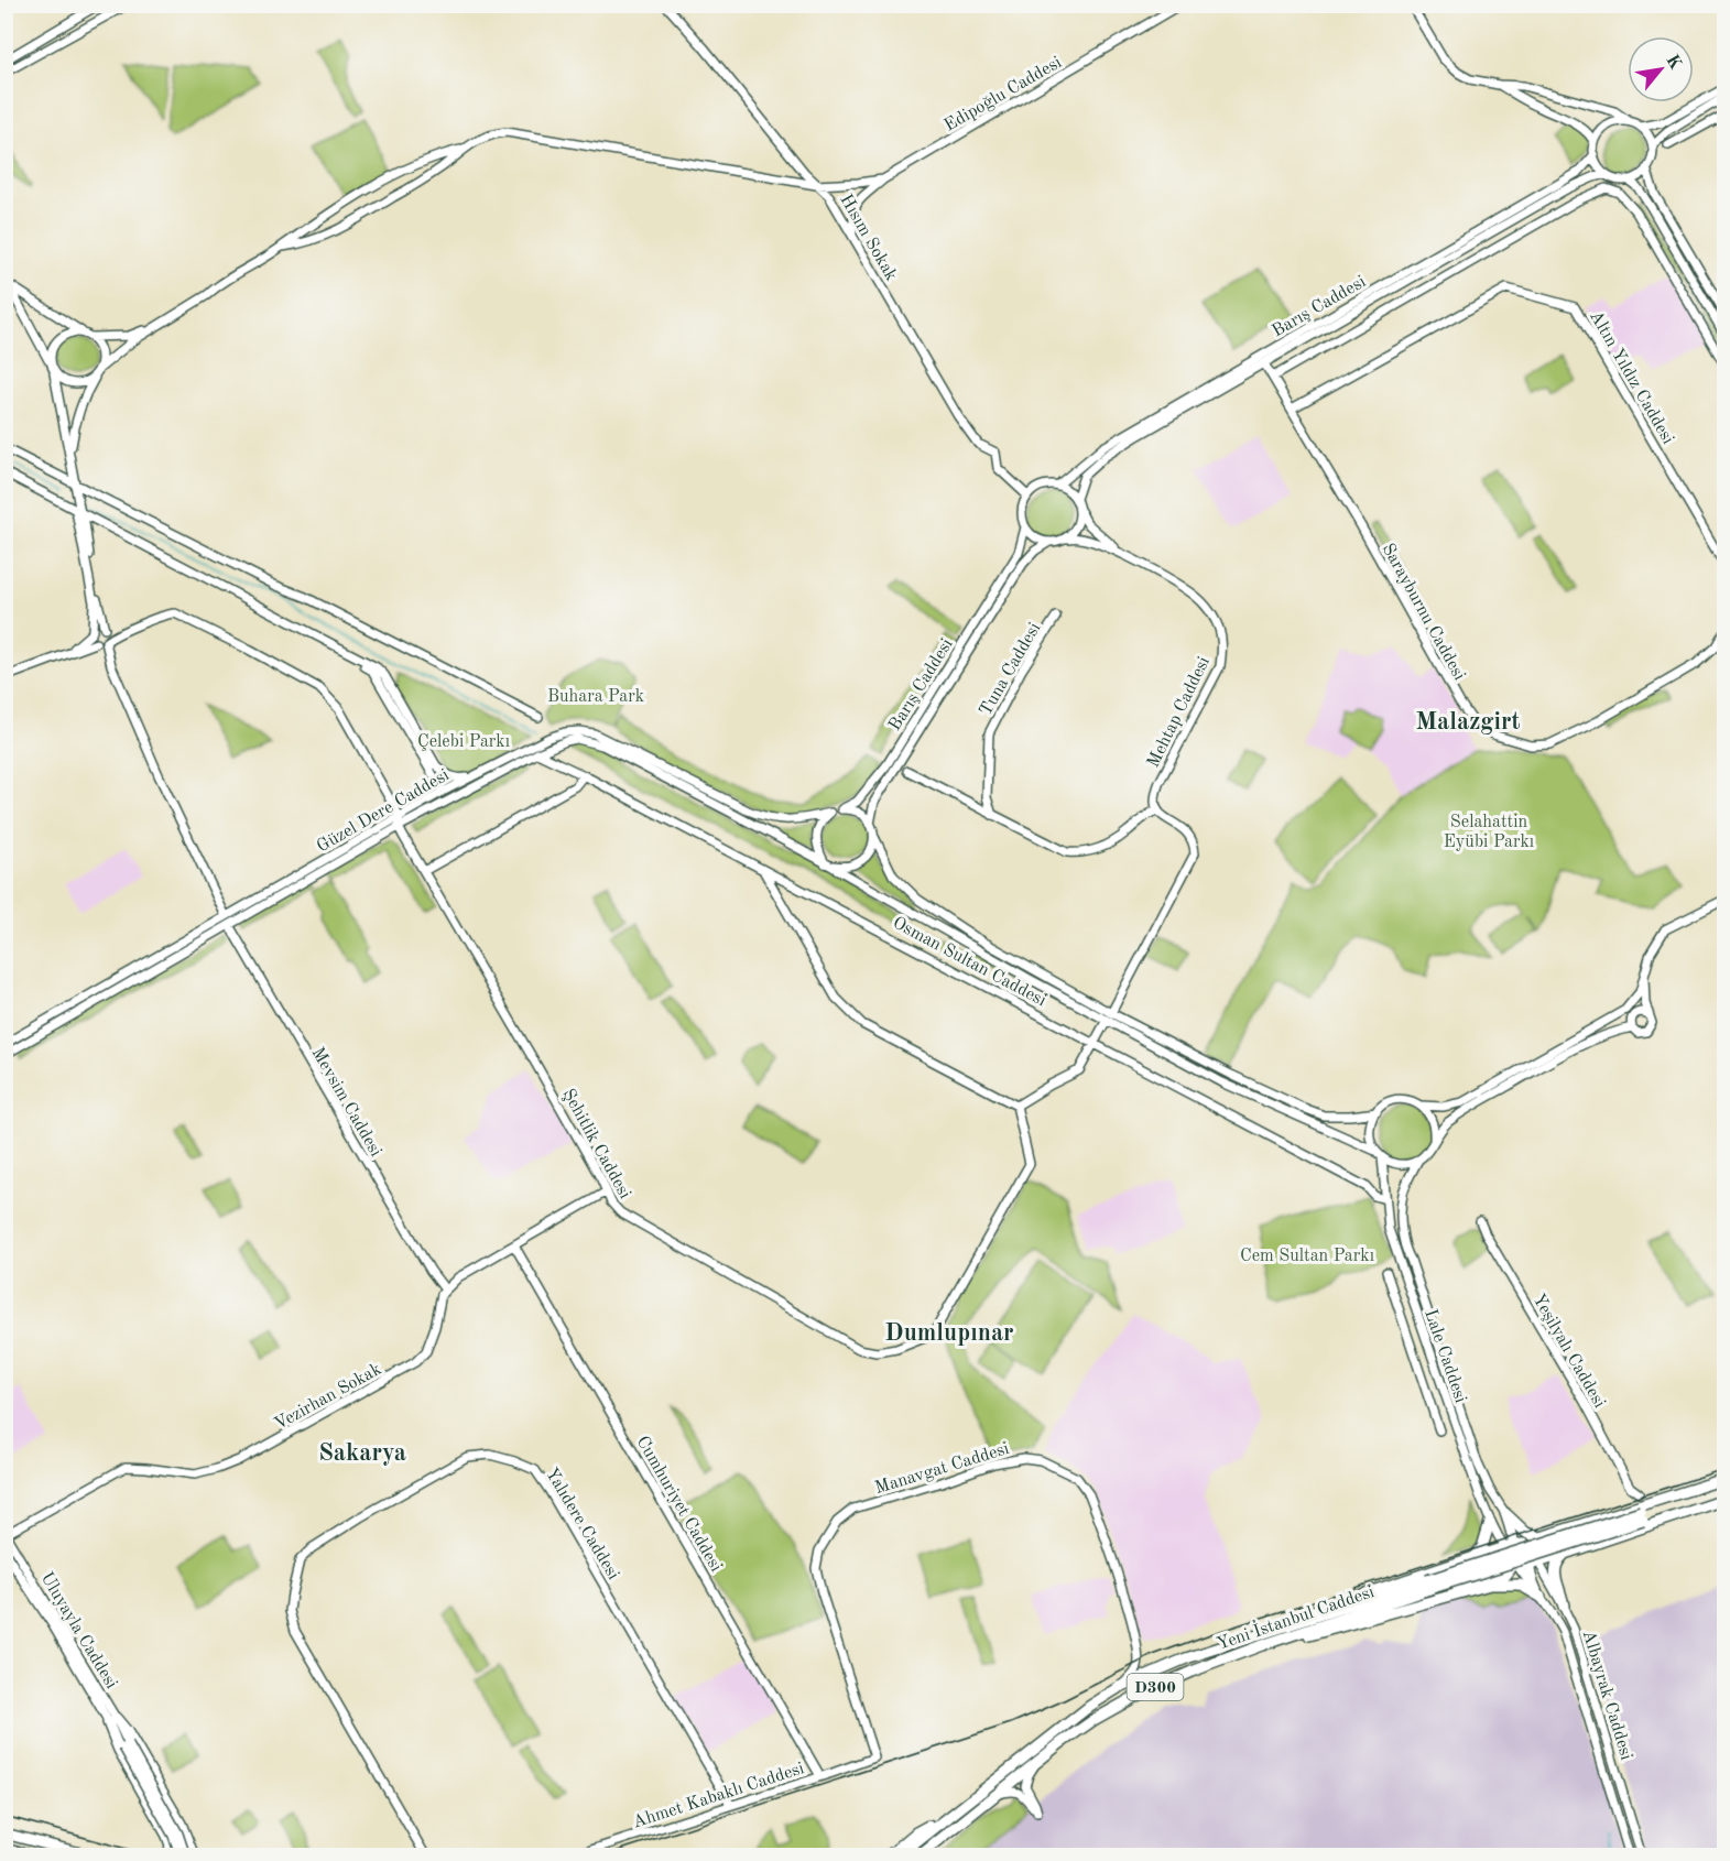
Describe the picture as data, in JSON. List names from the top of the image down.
{
  "streets": {
    "highway": ["Yeni İstanbul Caddesi", "D300"],
    "street": [
      "Edipoğlu Caddesi",
      "Hısım Sokak",
      "Barış Caddesi",
      "Altın Yıldız Caddesi",
      "Sarayburnu Caddesi",
      "Tuna Caddesi",
      "Mehtap Caddesi",
      "Güzel Dere Caddesi",
      "Osman Sultan Caddesi",
      "Mevsim Caddesi",
      "Şehitlik Caddesi",
      "Yeşilyalı Caddesi",
      "Lale Caddesi",
      "Vezirhan Sokak",
      "Manavgat Caddesi",
      "Cumhuriyet Caddesi",
      "Yalıdere Caddesi",
      "Uluyayla Caddesi",
      "Albayrak Caddesi",
      "Ahmet Kabaklı Caddesi"
    ]
  },
  "crossings": [
    ["Edipoğlu Caddesi", "Hısım Sokak"],
    ["Hısım Sokak", "Barış Caddesi"],
    ["Barış Caddesi", "Sarayburnu Caddesi"],
    ["Barış Caddesi", "Güzel Dere Caddesi"],
    ["Altın Yıldız Caddesi", "Sarayburnu Caddesi"],
    ["Güzel Dere Caddesi", "Osman Sultan Caddesi"],
    ["Güzel Dere Caddesi", "Mevsim Caddesi"],
    ["Güzel Dere Caddesi", "Şehitlik Caddesi"],
    ["Osman Sultan Caddesi", "Lale Caddesi"],
    ["Mevsim Caddesi", "Vezirhan Sokak"],
    ["Vezirhan Sokak", "Uluyayla Caddesi"],
    ["Manavgat Caddesi", "Yeni İstanbul Caddesi"],
    ["Manavgat Caddesi", "Ahmet Kabaklı Caddesi"],
    ["Cumhuriyet Caddesi", "Ahmet Kabaklı Caddesi"],
    ["Yalıdere Caddesi", "Ahmet Kabaklı Caddesi"],
    ["Yeni İstanbul Caddesi", "D300"]
  ],
  "districts": ["Malazgirt", "Dumlupınar", "Sakarya"],
  "parks": [
    "Buhara Park",
    "Çelebi Parkı",
    "Selahattin Eyübi Parkı",
    "Cem Sultan Parkı"
  ],
  "north": "top right"
}
